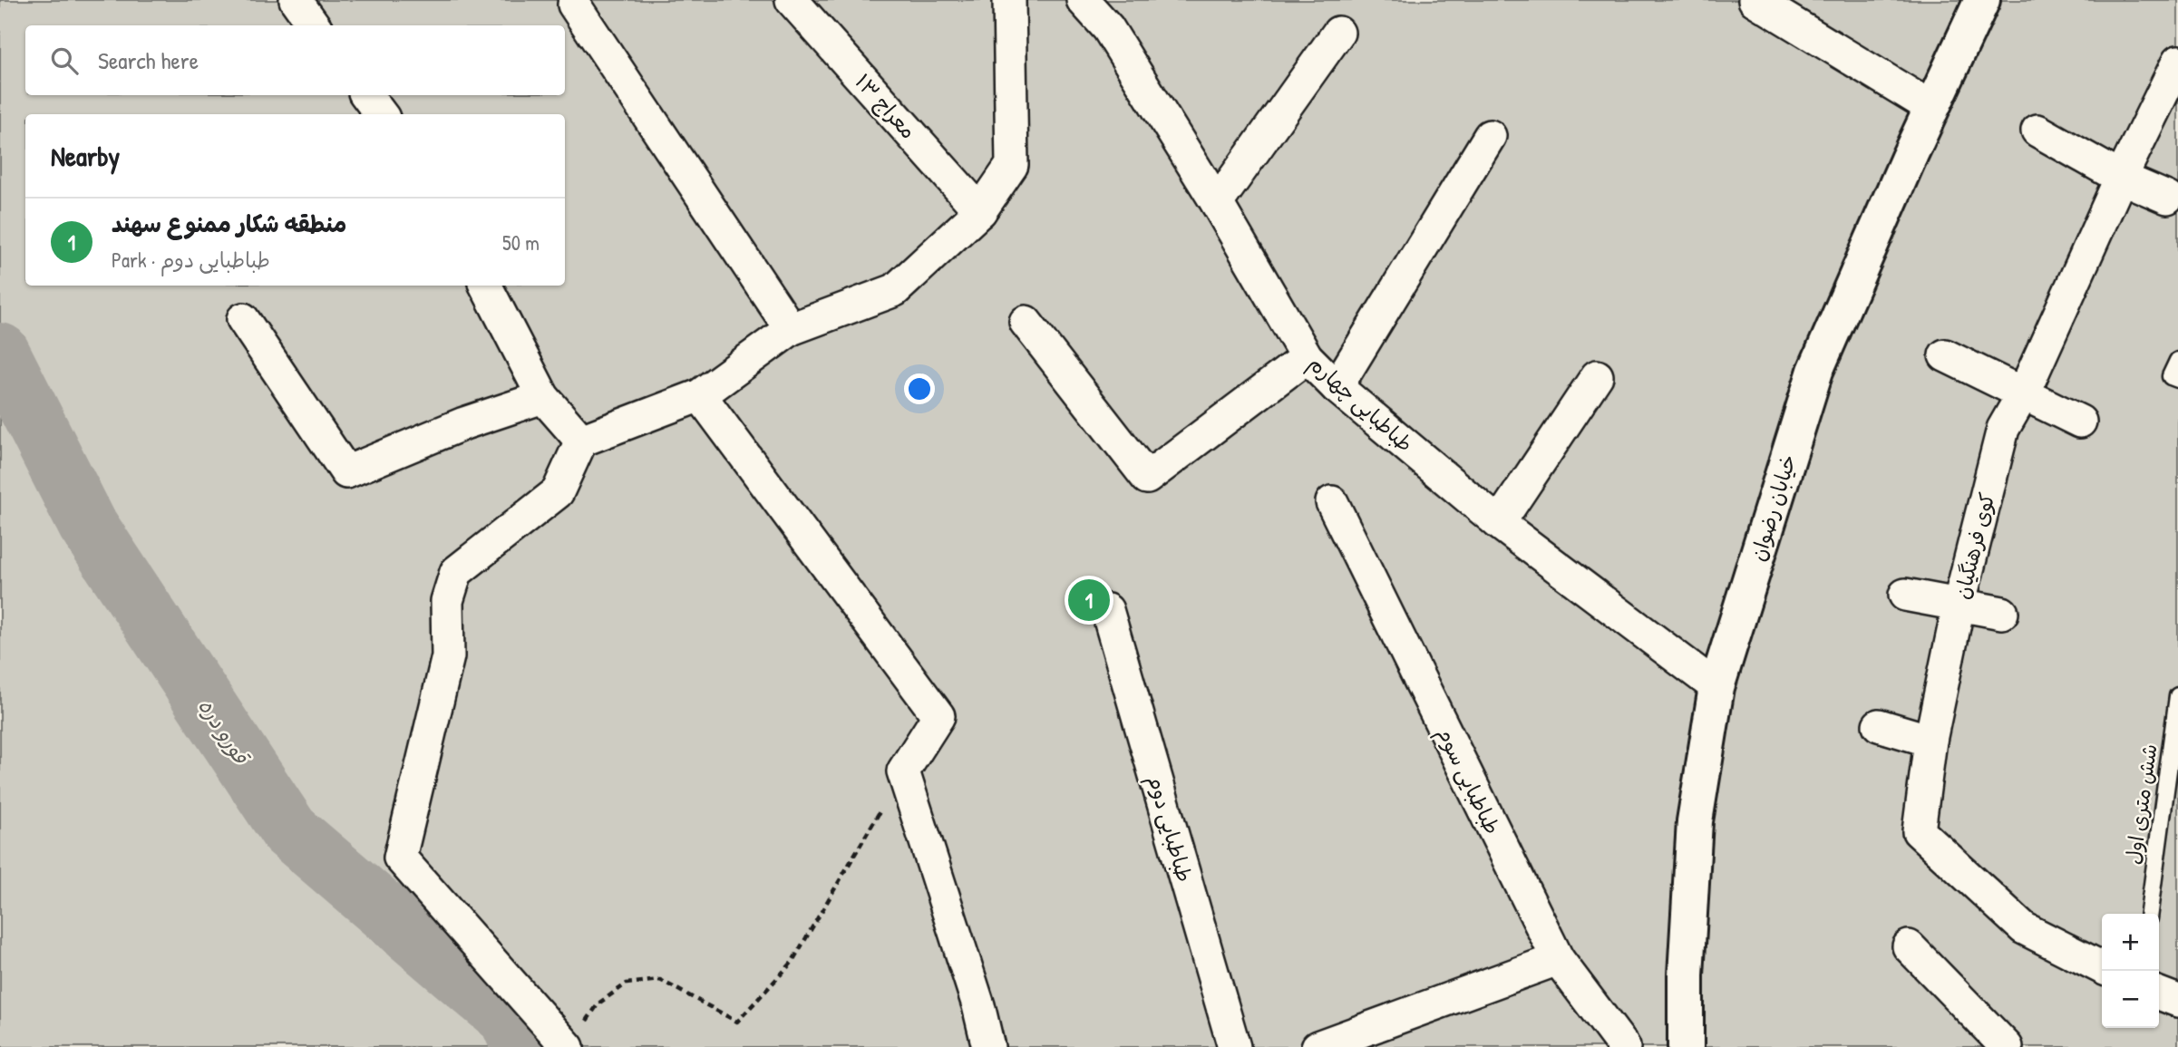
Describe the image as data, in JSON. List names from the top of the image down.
{
  "streets": {
    "street": [
      "معراج ۱۳",
      "طباطبایی چهارم",
      "خیابان رضوان",
      "کوی فرهنگیان",
      "طباطبایی سوم",
      "طباطبایی دوم"
    ],
    "lane": ["شش متری اول"]
  },
  "crossings": [
    ["طباطبایی چهارم", "خیابان رضوان"]
  ],
  "water": ["قورو دره"],
  "page": {
    "search": "Search here",
    "heading": "Nearby",
    "list": [
      {
        "mark": "1",
        "name": "منطقه شکار ممنوع سهند",
        "note": "Park · طباطبایی دوم",
        "value": "50 m"
      }
    ],
    "pins": "1",
    "map_buttons": ["+", "−"]
  }
}
